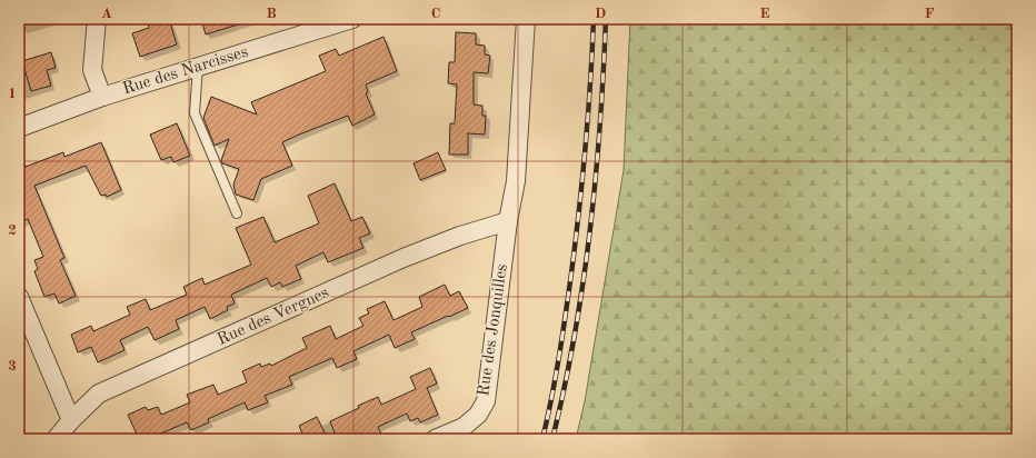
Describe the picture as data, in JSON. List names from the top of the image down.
{
  "streets": {
    "street": ["Rue des Narcisses", "Rue des Vergnes", "Rue des Jonquilles"]
  },
  "crossings": [
    ["Rue des Vergnes", "Rue des Jonquilles"]
  ],
  "grid": {
    "columns": [
      "A",
      "B",
      "C",
      "D",
      "E",
      "F"
    ],
    "rows": ["1", "2", "3"]
  }
}
